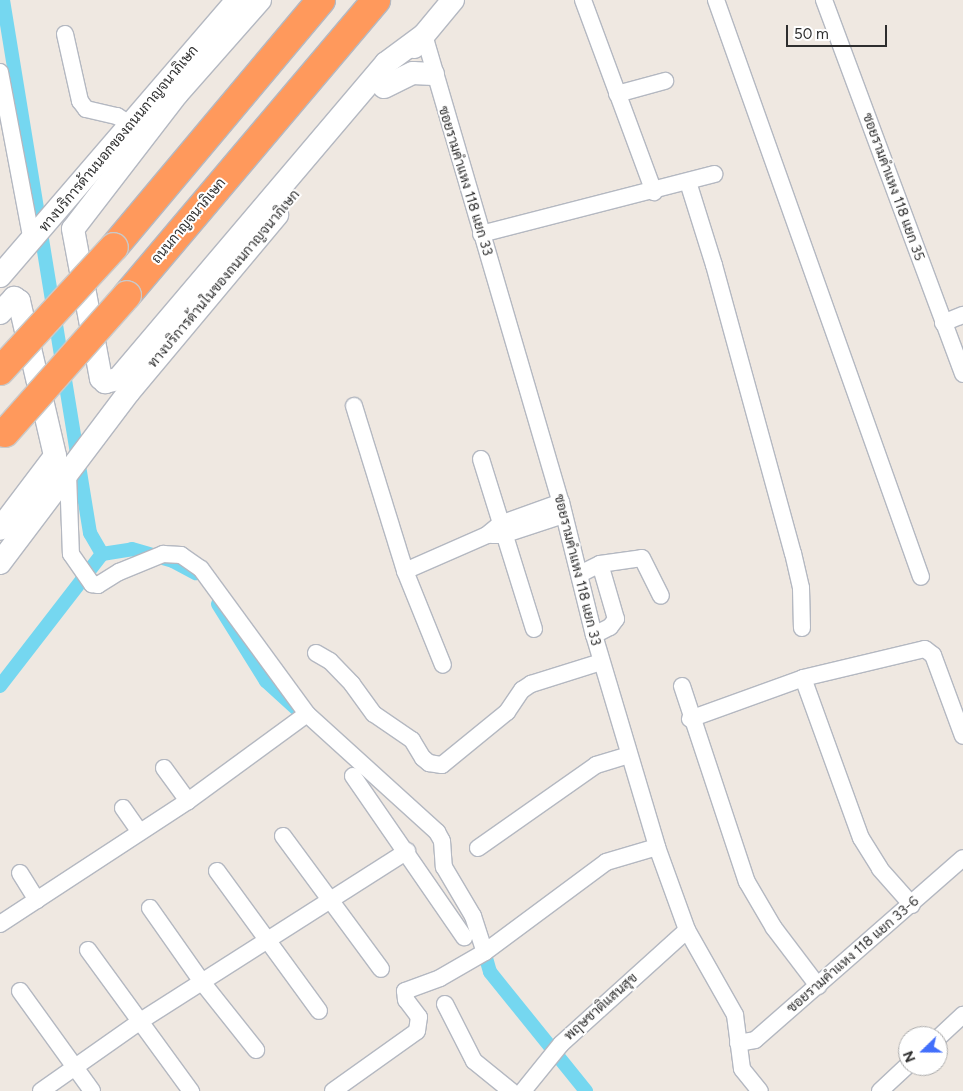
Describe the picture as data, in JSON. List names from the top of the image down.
{
  "streets": {
    "highway": ["ถนนกาญจนาภิเษก"],
    "main road": ["ทางบริการด้านนอกของถนนกาญจนาภิเษก", "ทางบริการด้านในของถนนกาญจนาภิเษก"],
    "street": [
      "ซอยรามคำแหง 118 แยก 33",
      "ซอยรามคำแหง 118 แยก 35",
      "ซอยรามคำแหง 118 แยก 33-6",
      "พฤษชาติแสนสุข"
    ]
  },
  "crossings": [
    ["ซอยรามคำแหง 118 แยก 33", "ทางบริการด้านในของถนนกาญจนาภิเษก"],
    ["ซอยรามคำแหง 118 แยก 33", "ซอยรามคำแหง 118 แยก 33-6"],
    ["ซอยรามคำแหง 118 แยก 33", "พฤษชาติแสนสุข"]
  ],
  "scale_bar": "50 m",
  "north": "left"
}
